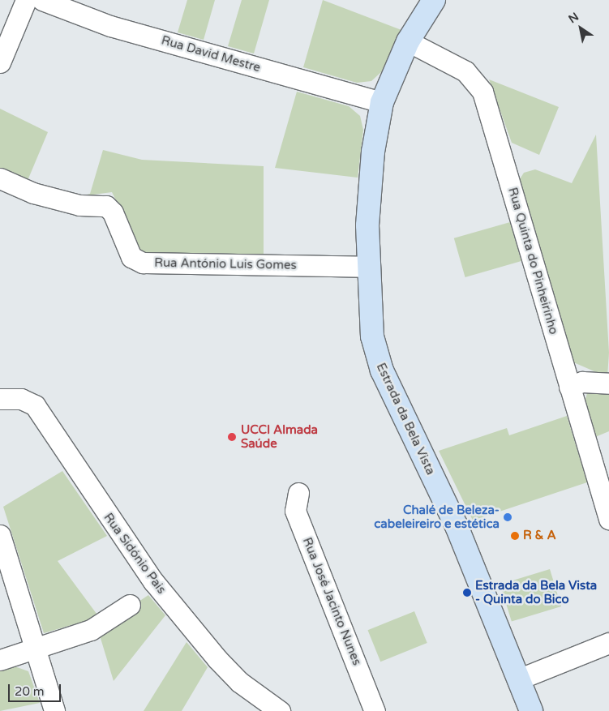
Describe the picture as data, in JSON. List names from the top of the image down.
{
  "streets": {
    "street": [
      "Rua David Mestre",
      "Rua Quinta do Pinheirinho",
      "Rua António Luis Gomes",
      "Estrada da Bela Vista",
      "Rua Sidónio Pais",
      "Rua José Jacinto Nunes"
    ]
  },
  "crossings": [
    ["Rua David Mestre", "Estrada da Bela Vista"],
    ["Rua Quinta do Pinheirinho", "Estrada da Bela Vista"],
    ["Rua António Luis Gomes", "Estrada da Bela Vista"]
  ],
  "places": [
    "UCCI Almada Saúde",
    "Chalé de Beleza- cabeleireiro e estética",
    "R & A",
    "Estrada da Bela Vista - Quinta do Bico"
  ],
  "scale_bar": "20 m",
  "north": "top left"
}
